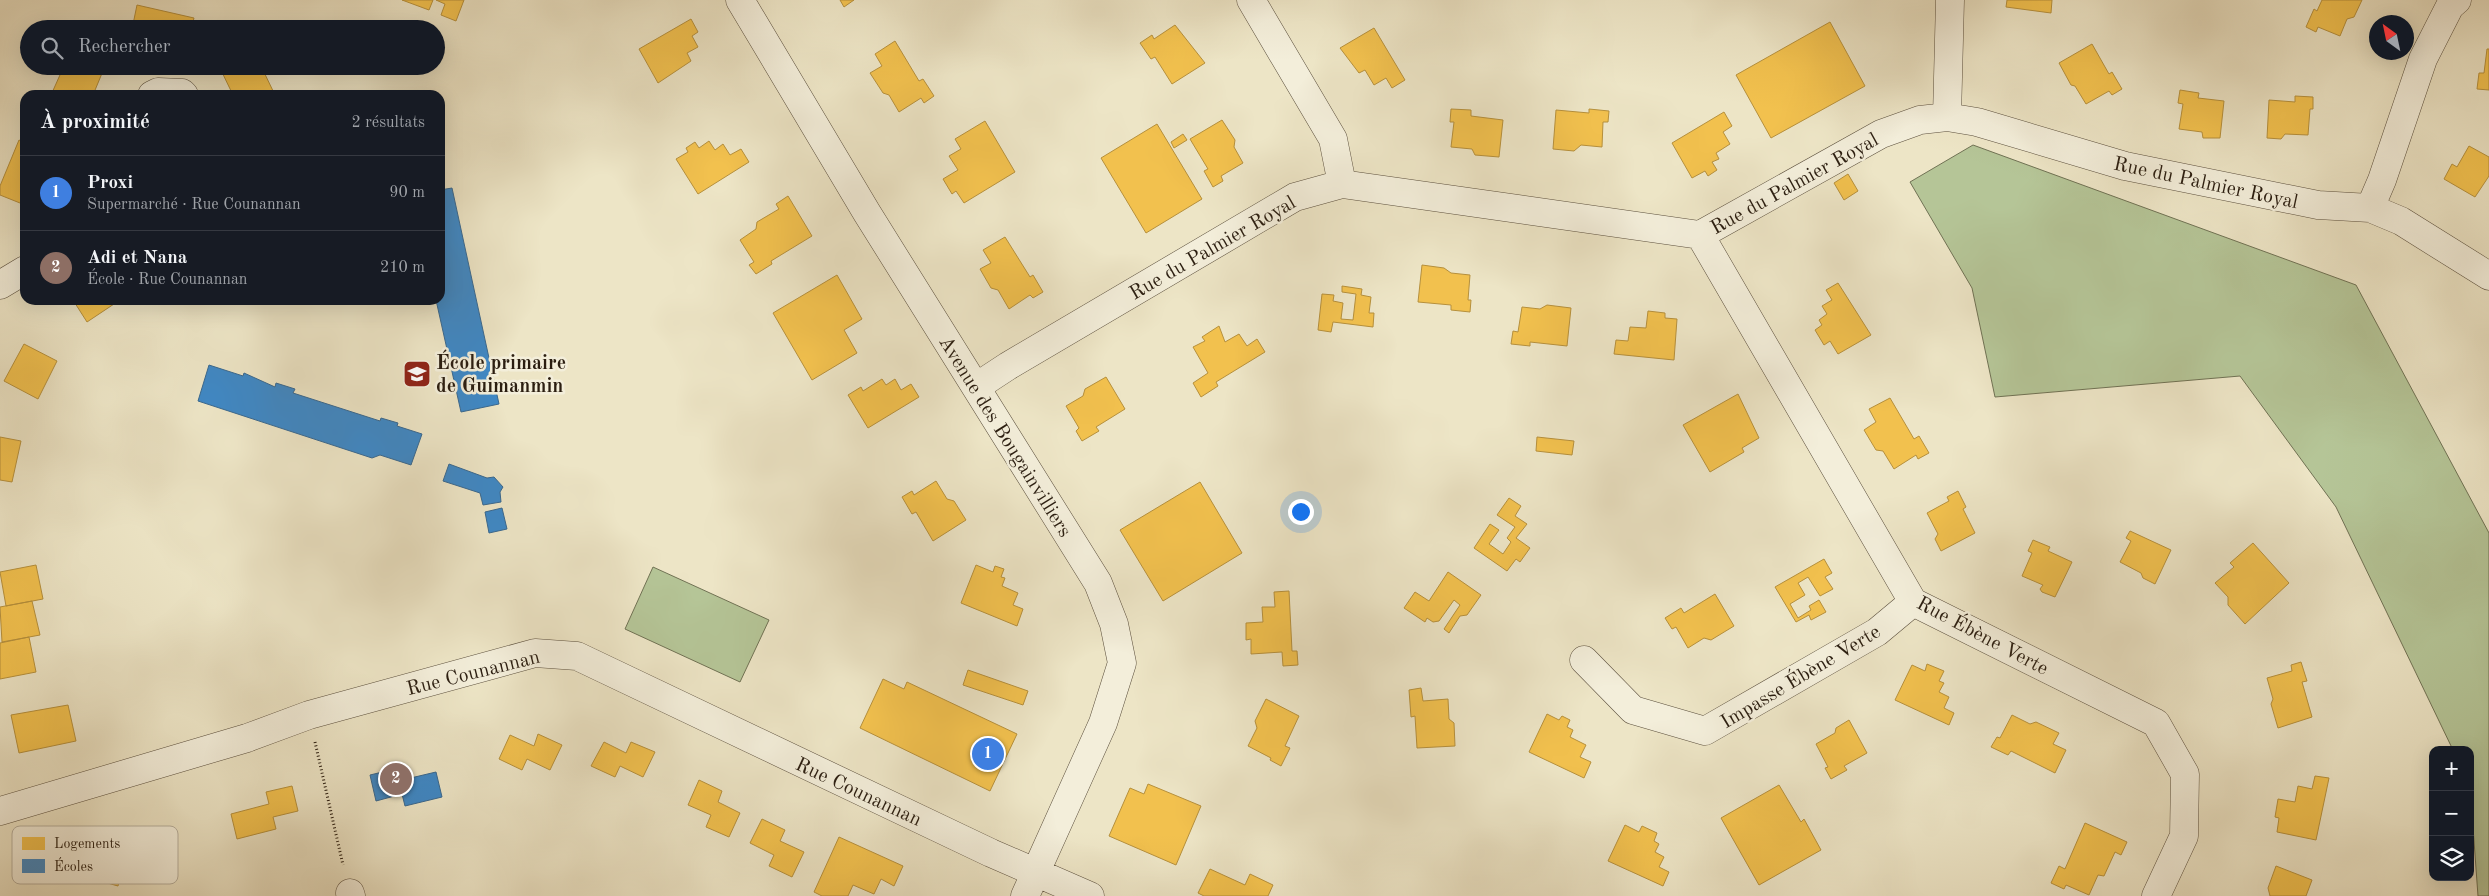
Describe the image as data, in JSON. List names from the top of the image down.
{
  "streets": {
    "street": [
      "Rue du Palmier Royal",
      "Avenue des Bougainvilliers",
      "Rue Ébène Verte",
      "Rue Counannan",
      "Impasse Ébène Verte"
    ]
  },
  "crossings": [
    ["Rue du Palmier Royal", "Avenue des Bougainvilliers"],
    ["Rue du Palmier Royal", "Rue Ébène Verte"],
    ["Avenue des Bougainvilliers", "Rue Counannan"],
    ["Rue Ébène Verte", "Impasse Ébène Verte"]
  ],
  "places": {
    "school or university": ["École primaire de Guimanmin"]
  },
  "legend": ["Logements", "Écoles"],
  "north": "top left",
  "page": {
    "search": "Rechercher",
    "heading": ["À proximité", "2 résultats"],
    "list": [
      {
        "mark": "1",
        "name": "Proxi",
        "note": "Supermarché · Rue Counannan",
        "value": "90 m"
      },
      {
        "mark": "2",
        "name": "Adi et Nana",
        "note": "École · Rue Counannan",
        "value": "210 m"
      }
    ],
    "pins": ["1", "2"],
    "map_buttons": ["+", "−"]
  }
}
